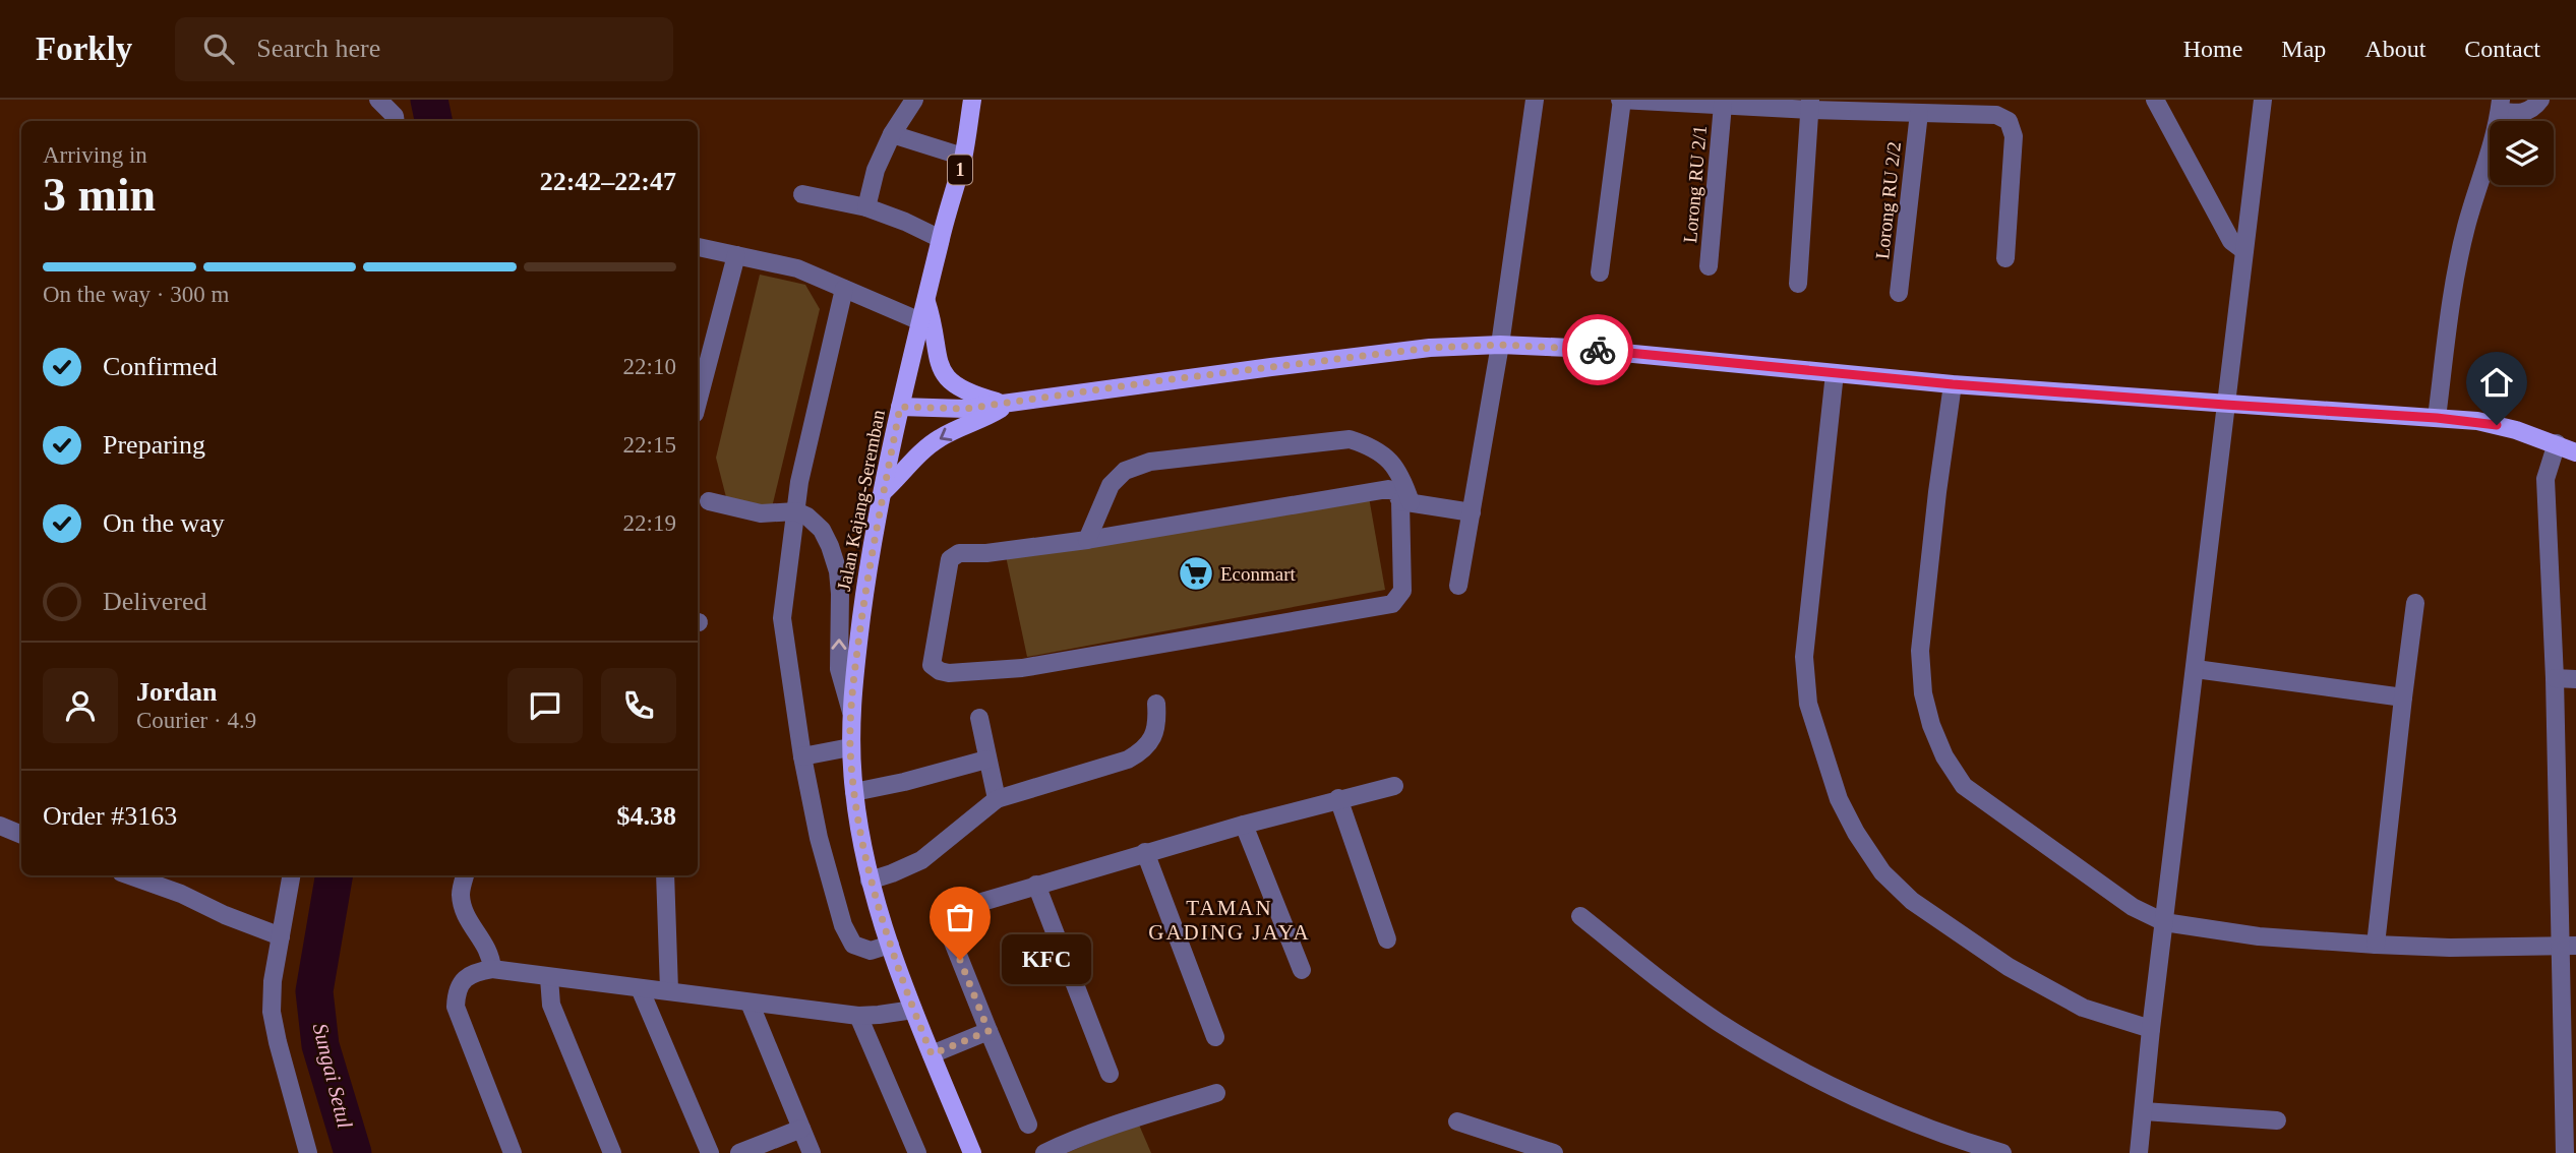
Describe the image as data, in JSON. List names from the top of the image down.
{
  "streets": {
    "main road": ["1", "Jalan Kajang-Seremban"],
    "street": ["Lorong RU 2/1", "Lorong RU 2/2"]
  },
  "districts": ["TAMAN GADING JAYA"],
  "water": ["Sungai Setul"],
  "places": {
    "supermarket": ["Econmart"],
    "other": ["KFC"]
  },
  "page": {
    "header": "Forkly",
    "search": "Search here",
    "nav": [
      "Home",
      "Map",
      "About",
      "Contact"
    ],
    "heading": ["3 min", "Arriving in", "22:42–22:47"],
    "panel": [
      "Jordan",
      "Courier · 4.9",
      "Order #3163",
      "$4.38"
    ],
    "bar": "On the way · 300 m",
    "list": [
      ["Confirmed", "22:10"],
      ["Preparing", "22:15"],
      ["On the way", "22:19"],
      "Delivered"
    ],
    "bubble": "KFC"
  }
}
